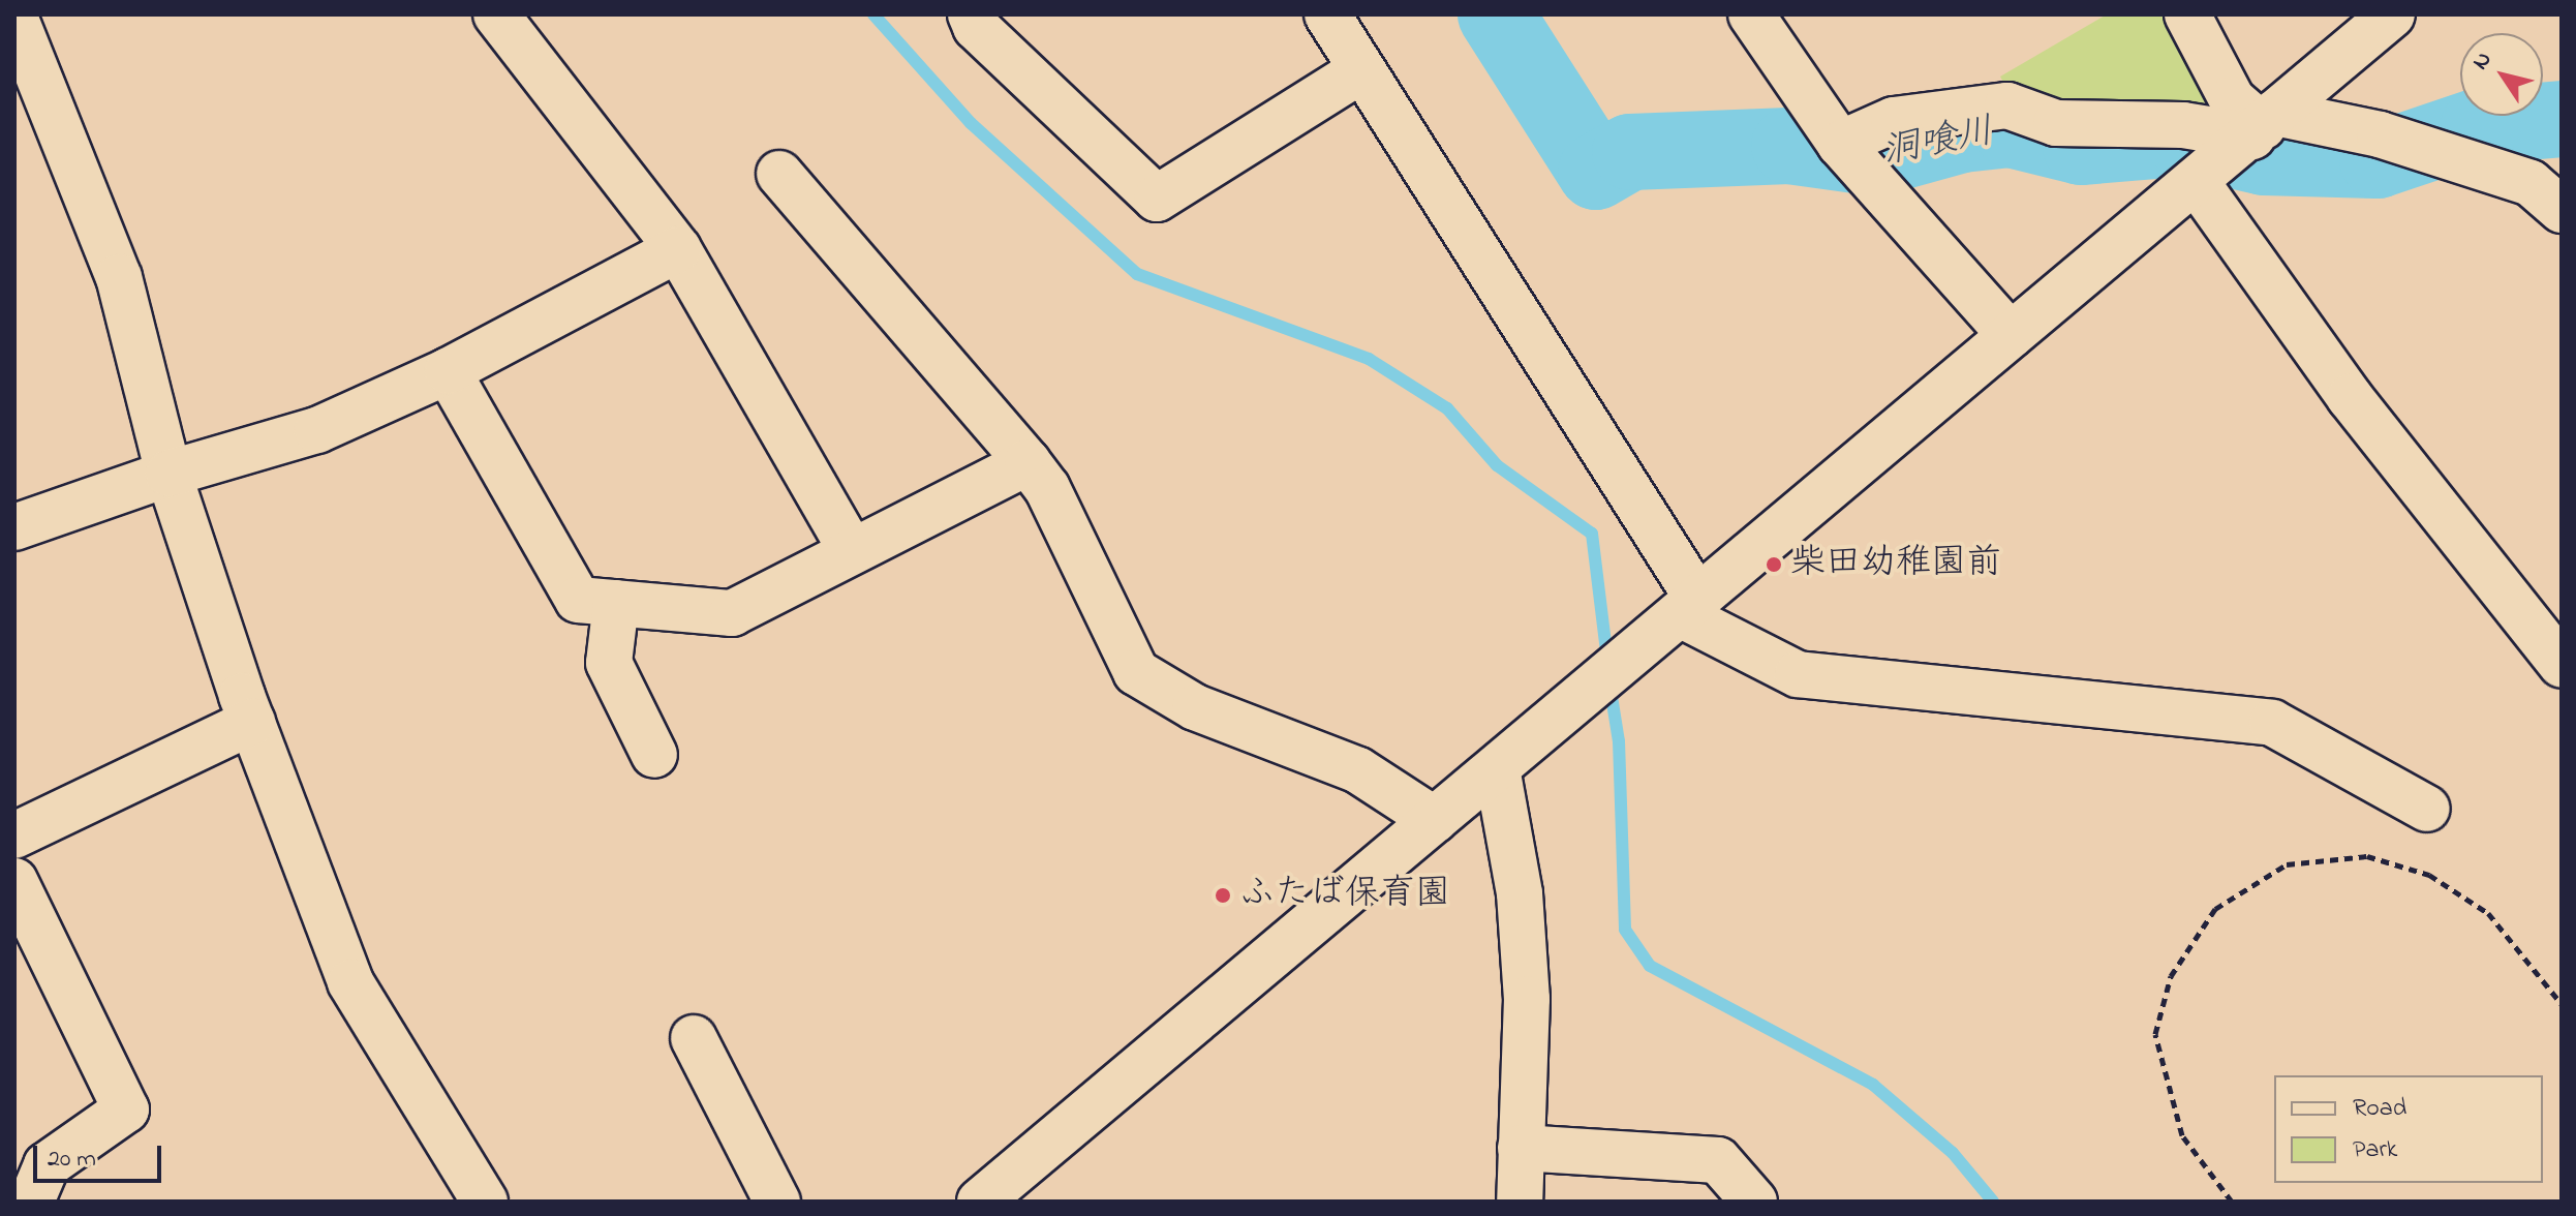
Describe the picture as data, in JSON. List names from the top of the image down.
{
  "water": ["洞喰川"],
  "places": ["柴田幼稚園前", "ふたば保育園"],
  "legend": ["Road", "Park"],
  "scale_bar": "20 m",
  "north": "top left"
}
